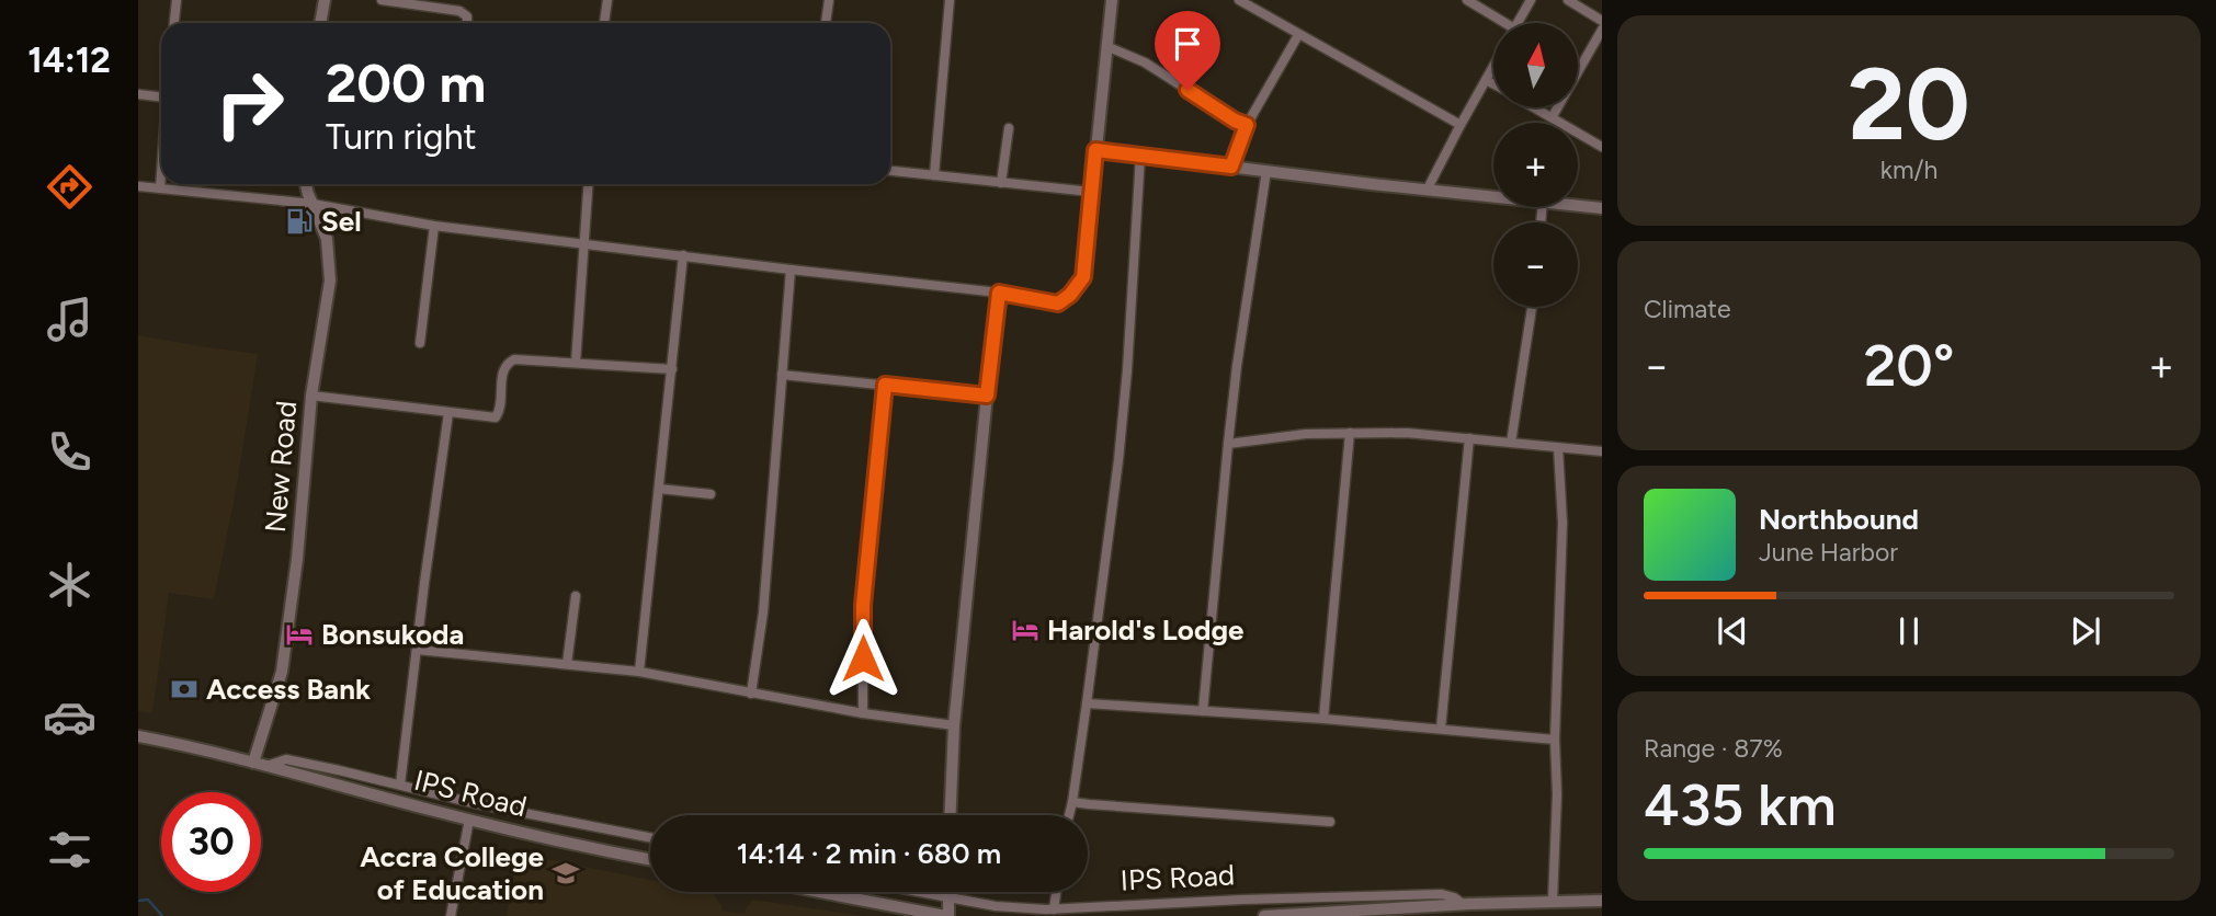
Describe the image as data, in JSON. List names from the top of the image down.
{
  "streets": {
    "street": ["New Road", "IPS Road"]
  },
  "crossings": [
    ["New Road", "IPS Road"]
  ],
  "places": {
    "fuel station": ["Sel"],
    "hotel": ["Harold's Lodge", "Bonsukoda"],
    "bank": ["Access Bank"],
    "school or university": ["Accra College of Education"]
  },
  "north": "top",
  "page": {
    "tabs": "14:12",
    "tile": [
      ["20", "km/h"],
      "Climate",
      ["Range · 87%", "435 km"]
    ],
    "map_buttons": ["+", "−"],
    "turn": ["200 m", "Turn right"],
    "heat": ["−", "20°", "+"],
    "song": ["Northbound", "June Harbor"],
    "limit": "30",
    "trip": "14:14 · 2 min · 680 m"
  }
}
